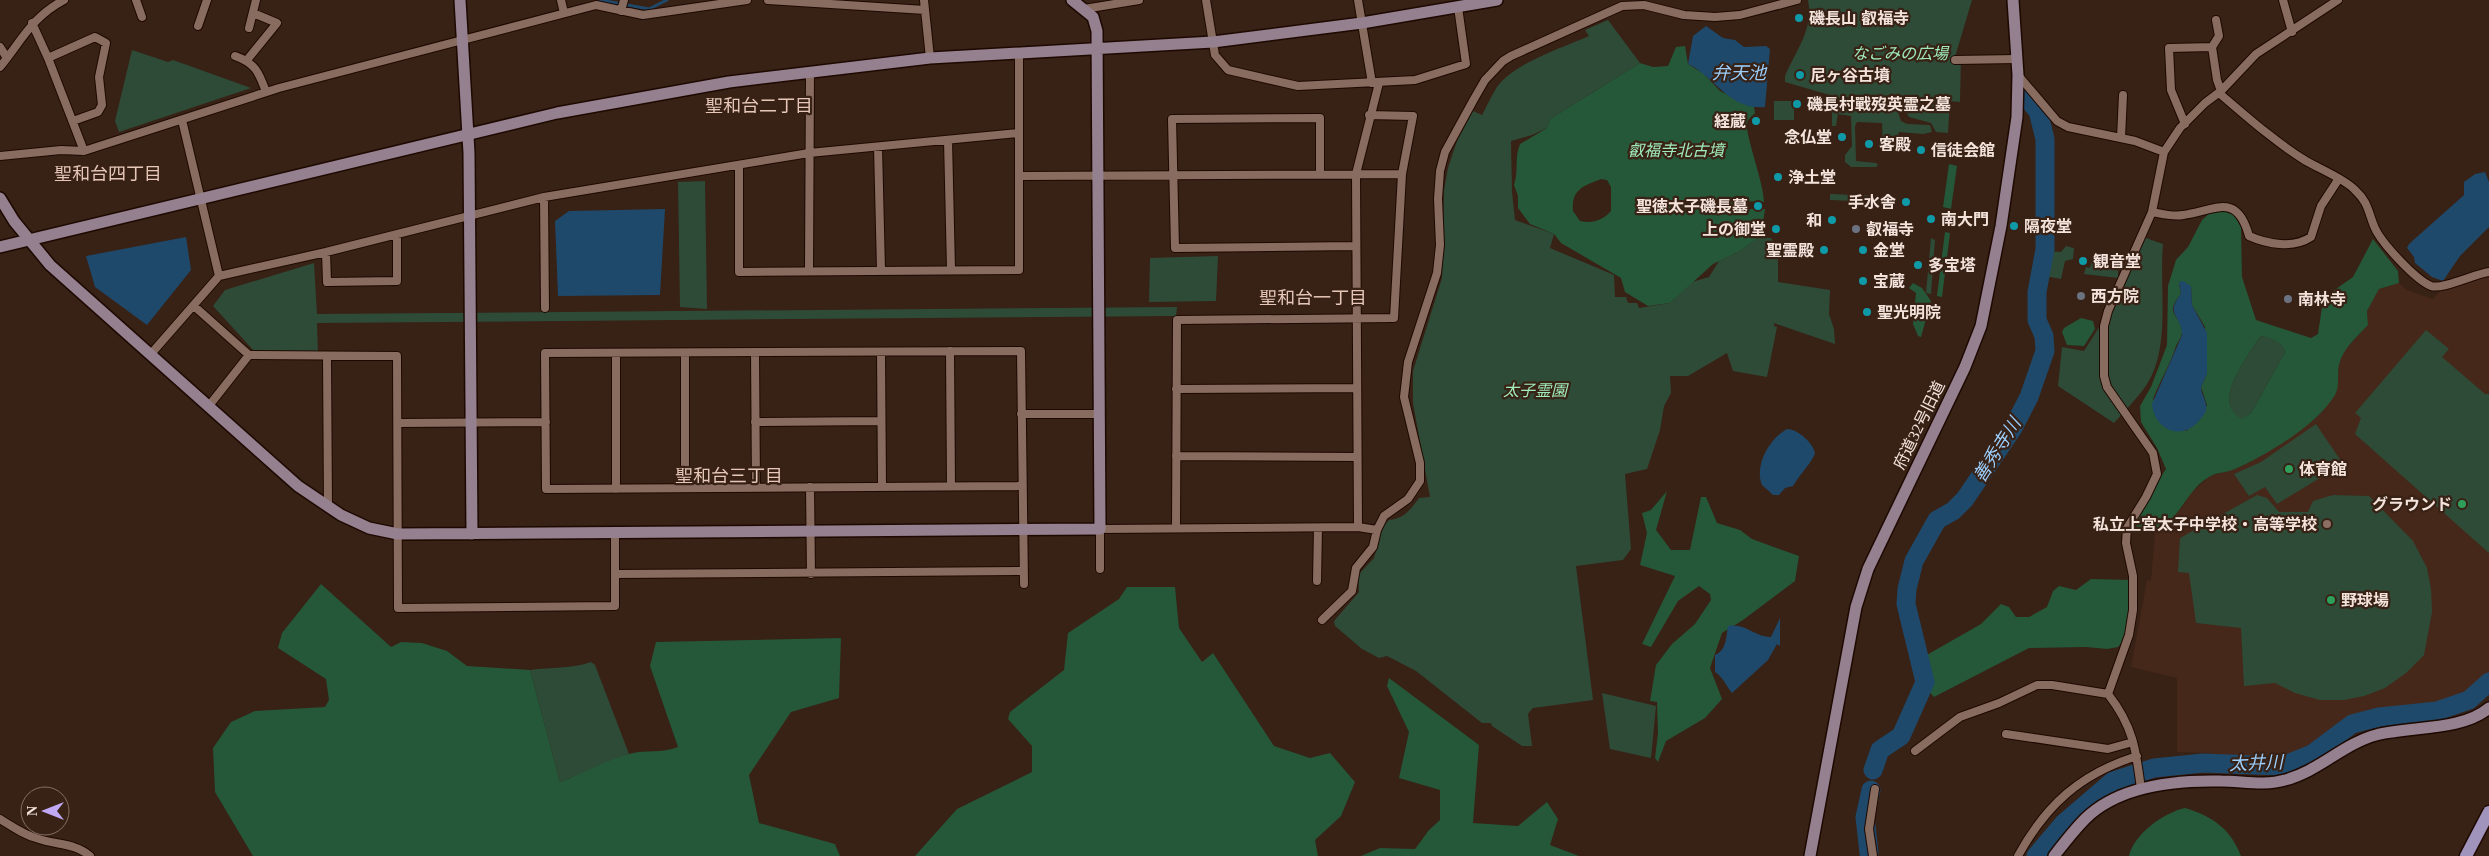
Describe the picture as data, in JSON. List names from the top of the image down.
{
  "streets": {
    "street": ["府道32号旧道"]
  },
  "districts": [
    "聖和台二丁目",
    "聖和台四丁目",
    "聖和台一丁目",
    "聖和台三丁目"
  ],
  "water": ["弁天池", "善秀寺川", "太井川"],
  "parks": ["なごみの広場", "叡福寺北古墳", "太子霊園"],
  "places": [
    "磯長山 叡福寺",
    "尼ヶ谷古墳",
    "磯長村戰歿英霊之墓",
    "経蔵",
    "念仏堂",
    "客殿",
    "信徒会館",
    "浄土堂",
    "手水舎",
    "聖徳太子磯長墓",
    "南大門",
    "和",
    "隔夜堂",
    "上の御堂",
    "叡福寺",
    "聖霊殿",
    "金堂",
    "観音堂",
    "多宝塔",
    "宝蔵",
    "西方院",
    "南林寺",
    "聖光明院",
    "体育館",
    "グラウンド",
    "私立上宮太子中学校・高等学校",
    "野球場"
  ],
  "north": "left"
}
